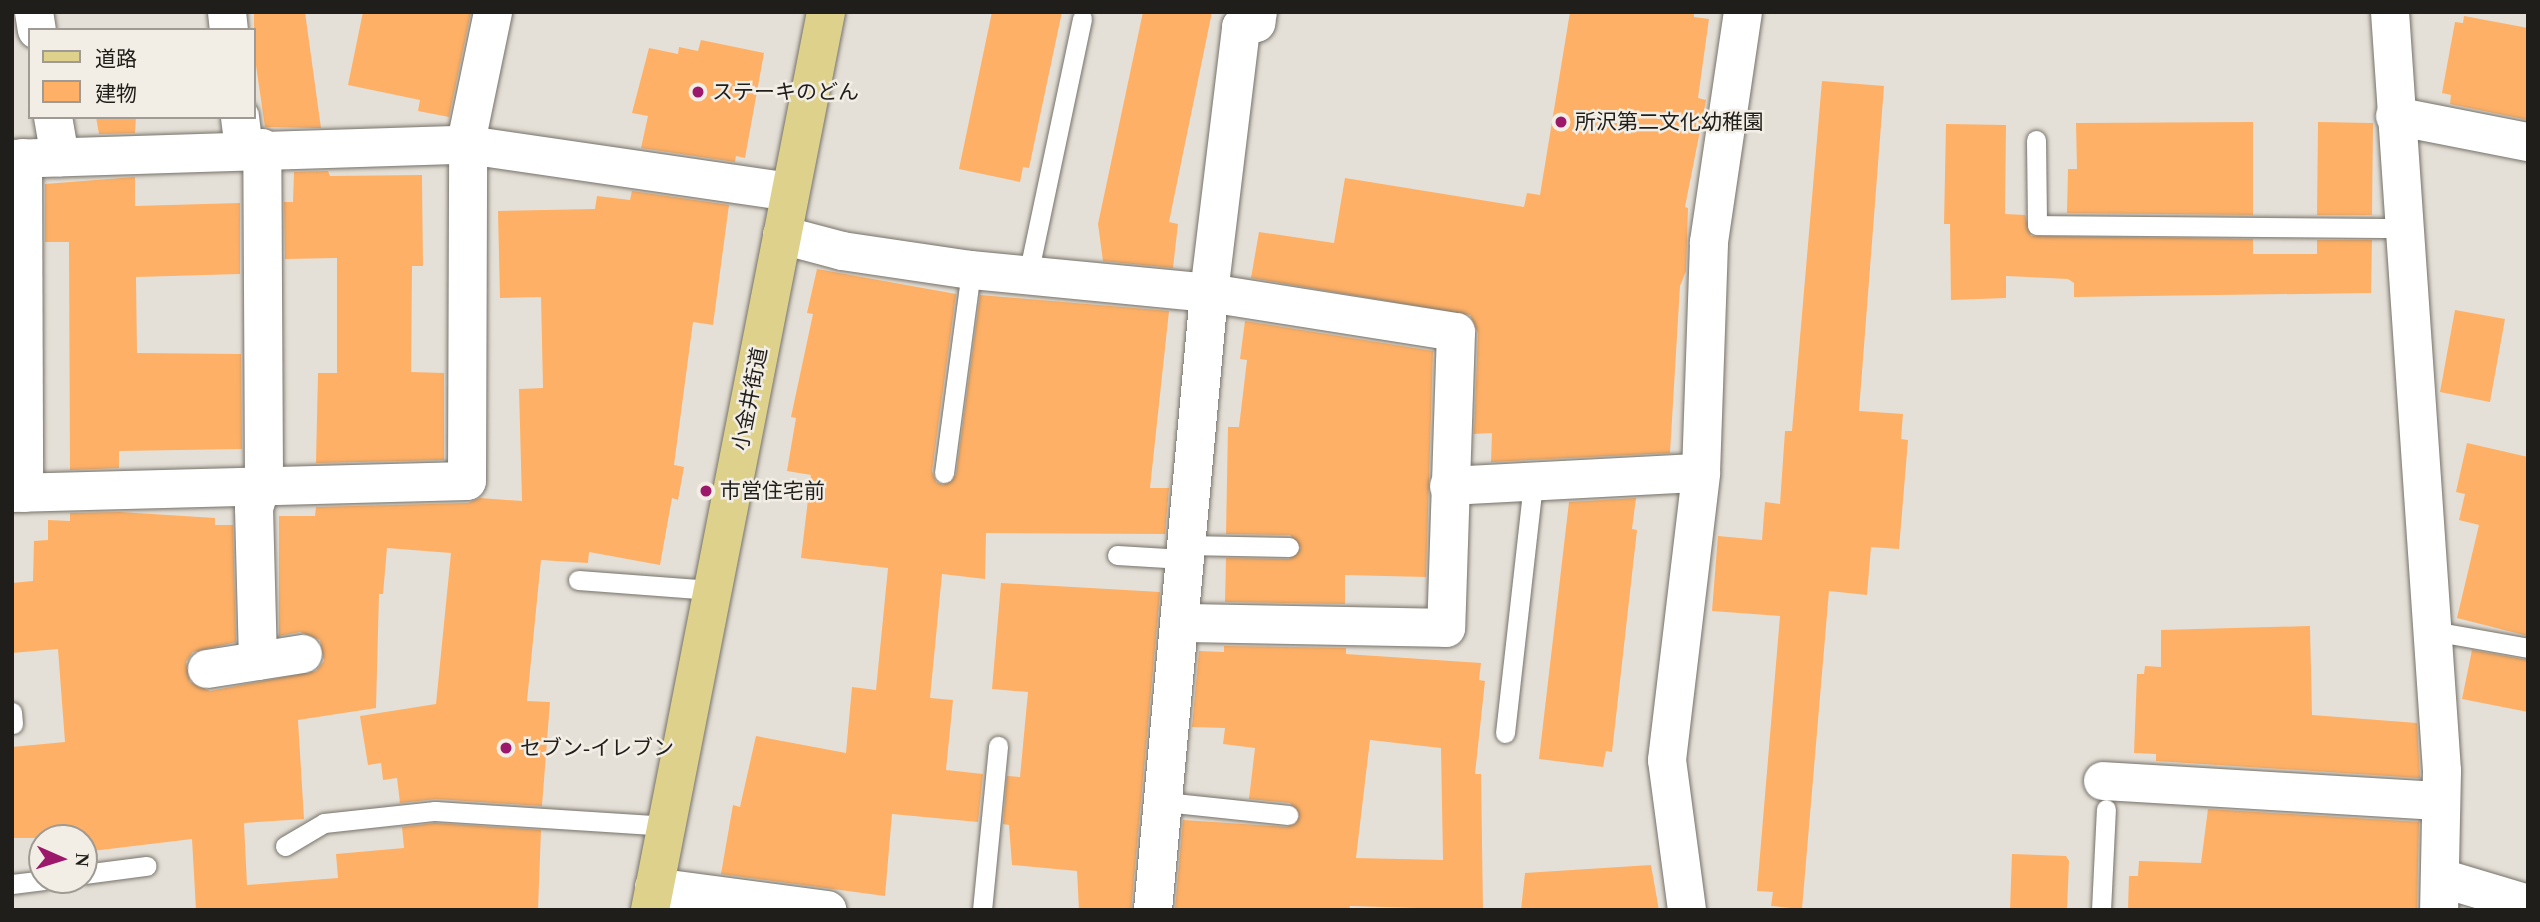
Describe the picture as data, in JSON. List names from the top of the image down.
{
  "streets": {
    "main road": ["小金井街道"]
  },
  "places": [
    "ステーキのどん",
    "所沢第二文化幼稚園",
    "市営住宅前",
    "セブン-イレブン"
  ],
  "legend": ["道路", "建物"],
  "north": "right"
}
